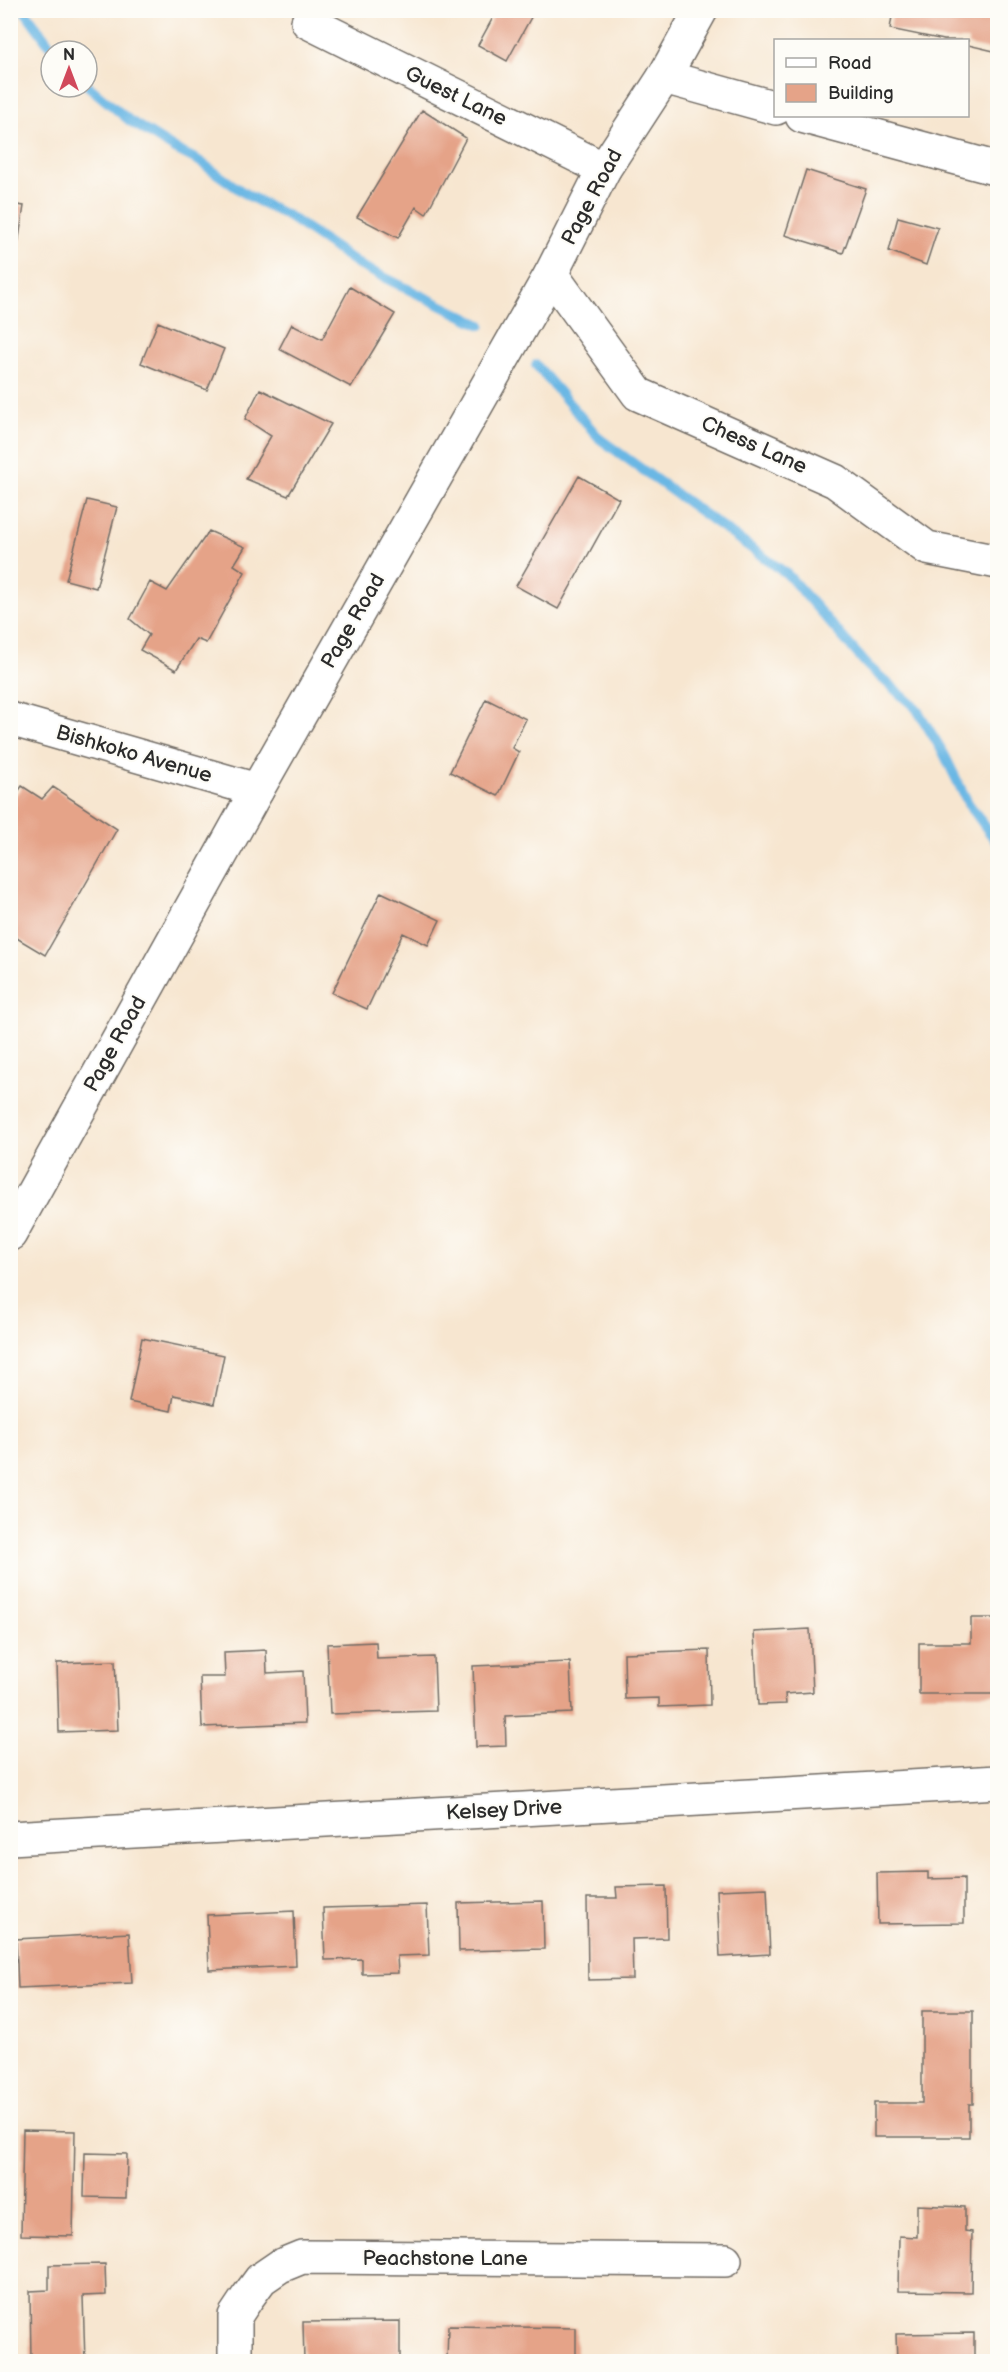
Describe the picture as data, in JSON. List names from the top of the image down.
{
  "streets": {
    "street": [
      "Guest Lane",
      "Page Road",
      "Chess Lane",
      "Bishkoko Avenue",
      "Kelsey Drive",
      "Peachstone Lane"
    ]
  },
  "crossings": [
    ["Guest Lane", "Page Road"],
    ["Page Road", "Chess Lane"],
    ["Page Road", "Bishkoko Avenue"]
  ],
  "legend": ["Road", "Building"],
  "north": "top"
}
